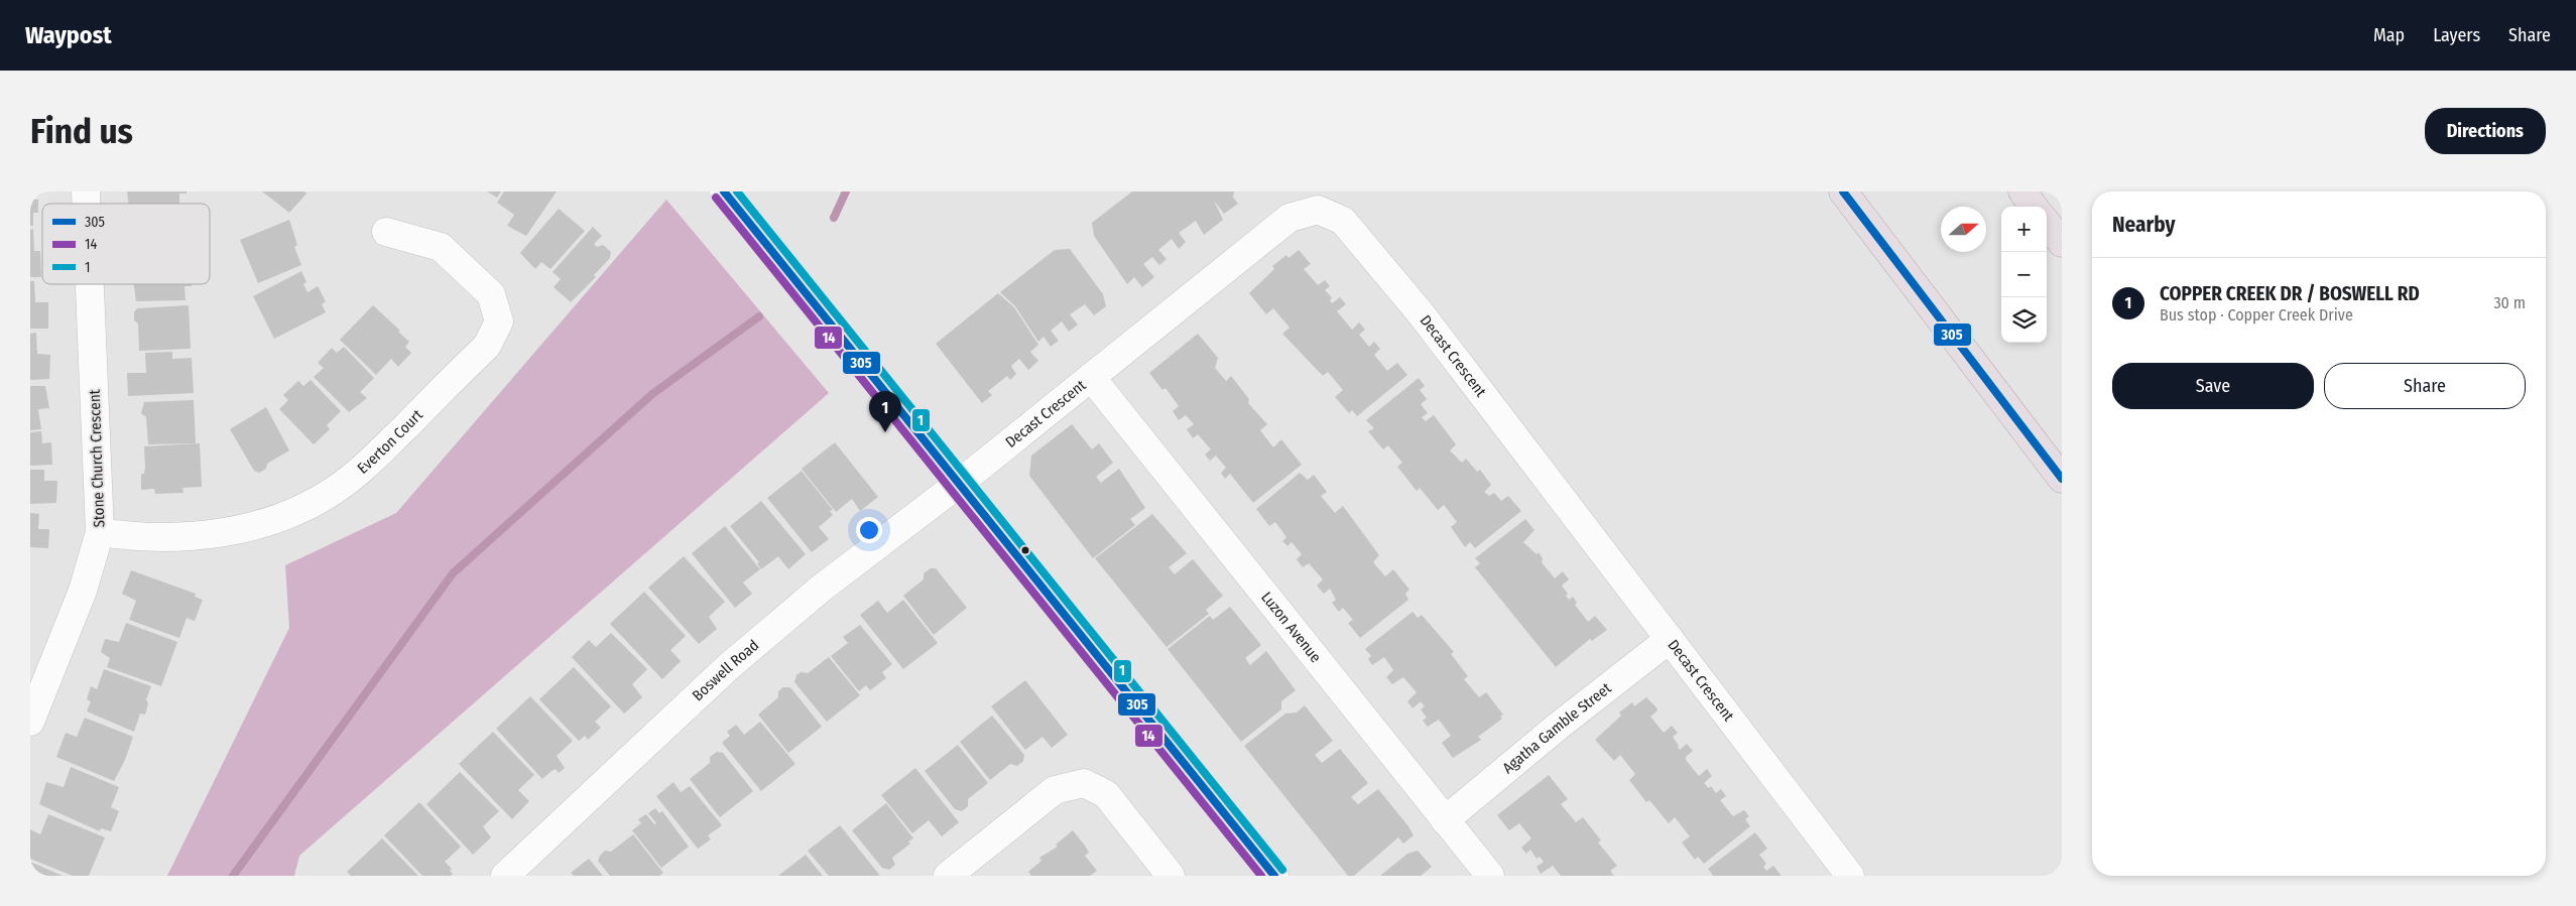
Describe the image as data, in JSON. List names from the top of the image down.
{
  "streets": {
    "street": [
      "Decast Crescent",
      "Everton Court",
      "Stone Church Crescent",
      "Luzon Avenue",
      "Boswell Road",
      "Agatha Gamble Street"
    ]
  },
  "crossings": [
    ["Decast Crescent", "Luzon Avenue"],
    ["Decast Crescent", "Boswell Road"],
    ["Decast Crescent", "Agatha Gamble Street"],
    ["Everton Court", "Stone Church Crescent"],
    ["Luzon Avenue", "Agatha Gamble Street"]
  ],
  "lines": ["transit line 305", "transit line 1", "transit line 14"],
  "legend": ["305", "14", "1"],
  "north": "right",
  "page": {
    "header": "Waypost",
    "nav": ["Map", "Layers", "Share"],
    "buttons": [
      "Directions",
      ["Save", "Share"]
    ],
    "title": "Find us",
    "heading": "Nearby",
    "map_buttons": ["+", "−"],
    "list": [
      {
        "mark": "1",
        "name": "COPPER CREEK DR / BOSWELL RD",
        "note": "Bus stop · Copper Creek Drive",
        "value": "30 m"
      }
    ],
    "pins": "1"
  }
}
